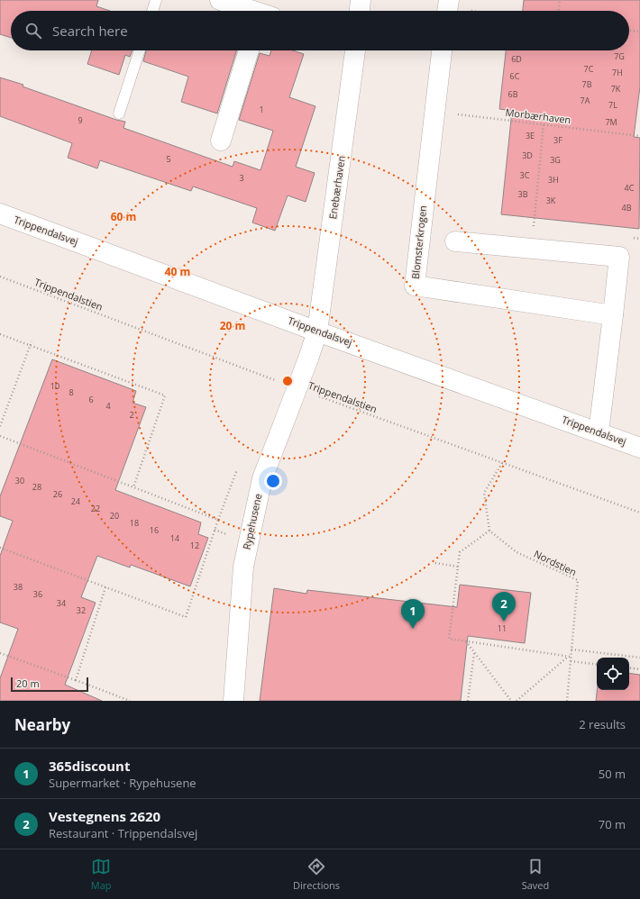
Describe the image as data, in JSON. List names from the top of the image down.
{
  "streets": {
    "street": [
      "Enebærhaven",
      "Trippendalsvej",
      "Blomsterkrogen",
      "Rypehusene"
    ],
    "path": ["Morbærhaven", "Trippendalstien", "Nordstien"]
  },
  "crossings": [
    ["Morbærhaven", "Blomsterkrogen"],
    ["Enebærhaven", "Trippendalsvej"],
    ["Enebærhaven", "Rypehusene"],
    ["Trippendalsvej", "Rypehusene"]
  ],
  "house_numbers": [
    "7G",
    "6D",
    "7C",
    "7H",
    "6C",
    "7B",
    "7K",
    "6B",
    "7A",
    "7L",
    "1",
    "9",
    "7M",
    "3E",
    "3F",
    "3D",
    "5",
    "3G",
    "3C",
    "3",
    "3H",
    "4C",
    "3B",
    "3K",
    "4B",
    "10",
    "8",
    "6",
    "4",
    "2",
    "30",
    "28",
    "26",
    "24",
    "22",
    "20",
    "18",
    "16",
    "14",
    "12",
    "38",
    "36",
    "34",
    "32",
    "11"
  ],
  "scale_bar": "20 m",
  "page": {
    "search": "Search here",
    "pins": ["2", "1"],
    "scale": "20 m",
    "heading": ["Nearby", "2 results"],
    "list": [
      {
        "mark": "1",
        "name": "365discount",
        "note": "Supermarket · Rypehusene",
        "value": "50 m"
      },
      {
        "mark": "2",
        "name": "Vestegnens 2620",
        "note": "Restaurant · Trippendalsvej",
        "value": "70 m"
      }
    ],
    "nav": ["Map", "Directions", "Saved"]
  },
  "rings": ["60 m", "40 m", "20 m"]
}
